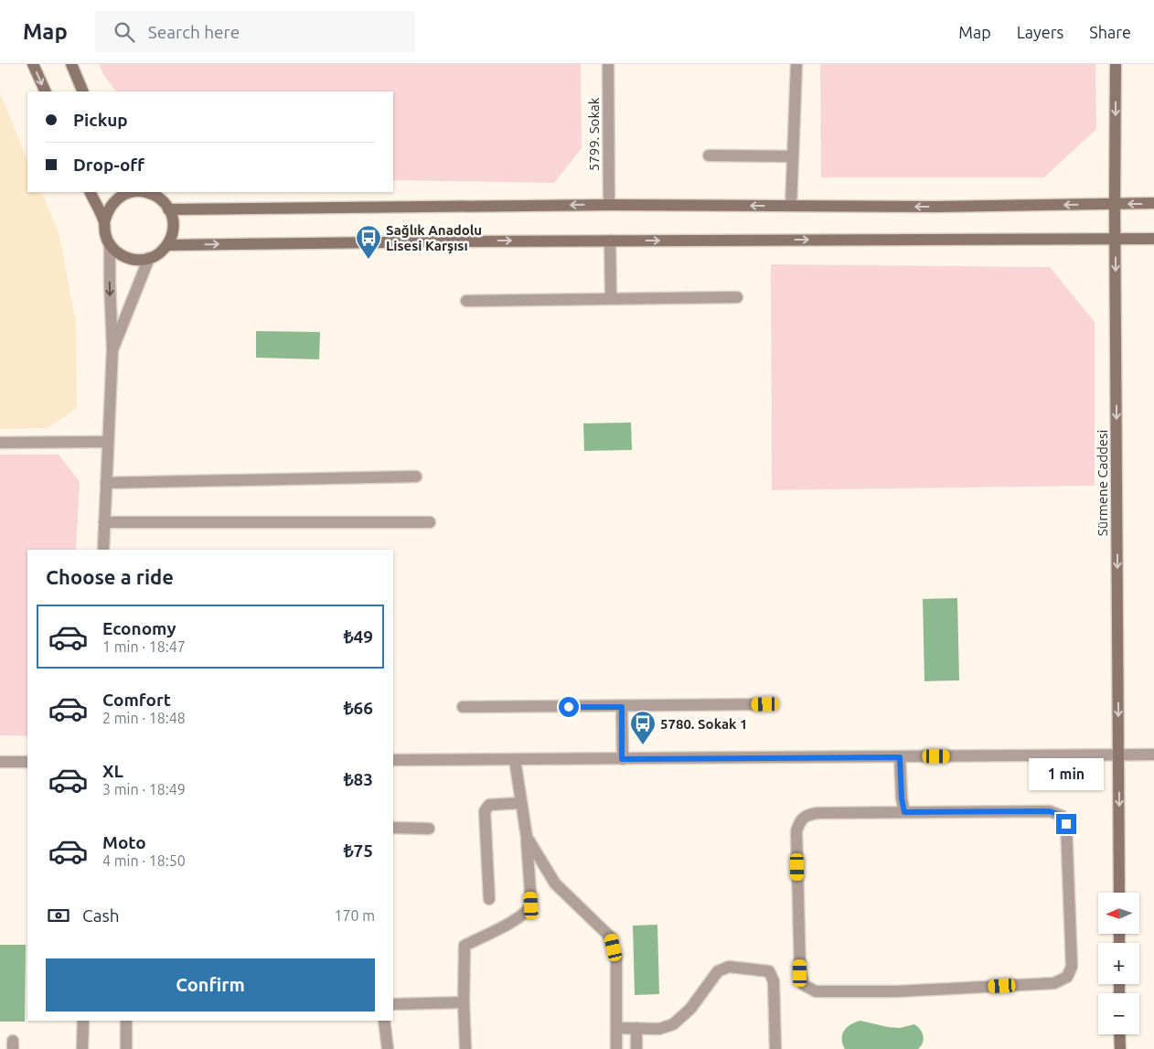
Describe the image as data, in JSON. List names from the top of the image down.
{
  "streets": {
    "street": ["5799. Sokak", "Sürmene Caddesi"]
  },
  "one_way": ["Sürmene Caddesi"],
  "places": {
    "bus stop": ["Sağlık Anadolu Lisesi Karşısı", "5780. Sokak 1"]
  },
  "north": "left",
  "page": {
    "header": "Map",
    "search": "Search here",
    "nav": ["Map", "Layers", "Share"],
    "banner": ["Pickup", "Drop-off"],
    "heading": "Choose a ride",
    "list": [
      {
        "name": "Economy",
        "note": "1 min · 18:47",
        "value": "₺49"
      },
      {
        "name": "Comfort",
        "note": "2 min · 18:48",
        "value": "₺66"
      },
      {
        "name": "XL",
        "note": "3 min · 18:49",
        "value": "₺83"
      },
      {
        "name": "Moto",
        "note": "4 min · 18:50",
        "value": "₺75"
      }
    ],
    "bubble": "1 min",
    "pay": ["Cash", "170 m"],
    "map_buttons": ["+", "−"],
    "buttons": "Confirm"
  }
}
